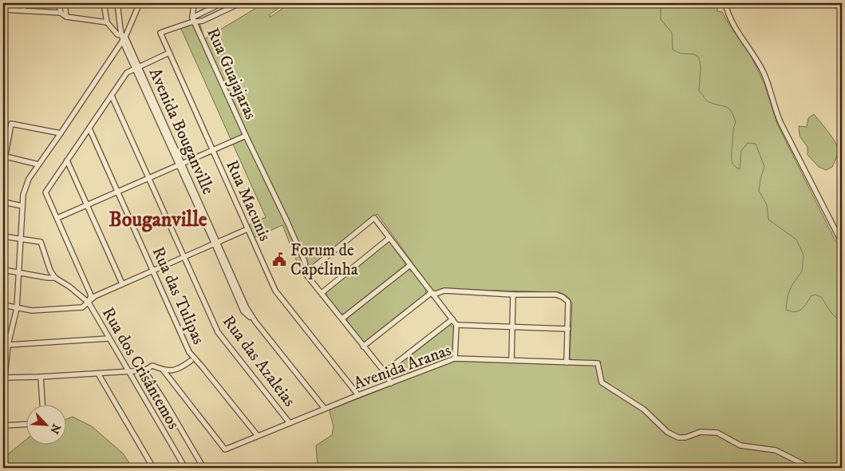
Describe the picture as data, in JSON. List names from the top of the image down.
{
  "streets": {
    "street": [
      "Rua Guajajaras",
      "Avenida Bouganville",
      "Rua Macunis",
      "Rua das Tulipas",
      "Rua das Azaleias",
      "Avenida Aranas",
      "Rua dos Crisântemos"
    ]
  },
  "crossings": [
    ["Rua Guajajaras", "Rua Macunis"],
    ["Avenida Bouganville", "Avenida Aranas"],
    ["Avenida Bouganville", "Rua dos Crisântemos"],
    ["Rua Macunis", "Avenida Aranas"],
    ["Rua Macunis", "Rua dos Crisântemos"],
    ["Rua das Tulipas", "Avenida Aranas"],
    ["Rua das Tulipas", "Rua dos Crisântemos"],
    ["Rua das Azaleias", "Avenida Aranas"],
    ["Rua das Azaleias", "Rua dos Crisântemos"]
  ],
  "districts": ["Bouganville"],
  "places": {
    "public building": ["Forum de Capelinha"]
  },
  "north": "bottom right"
}
